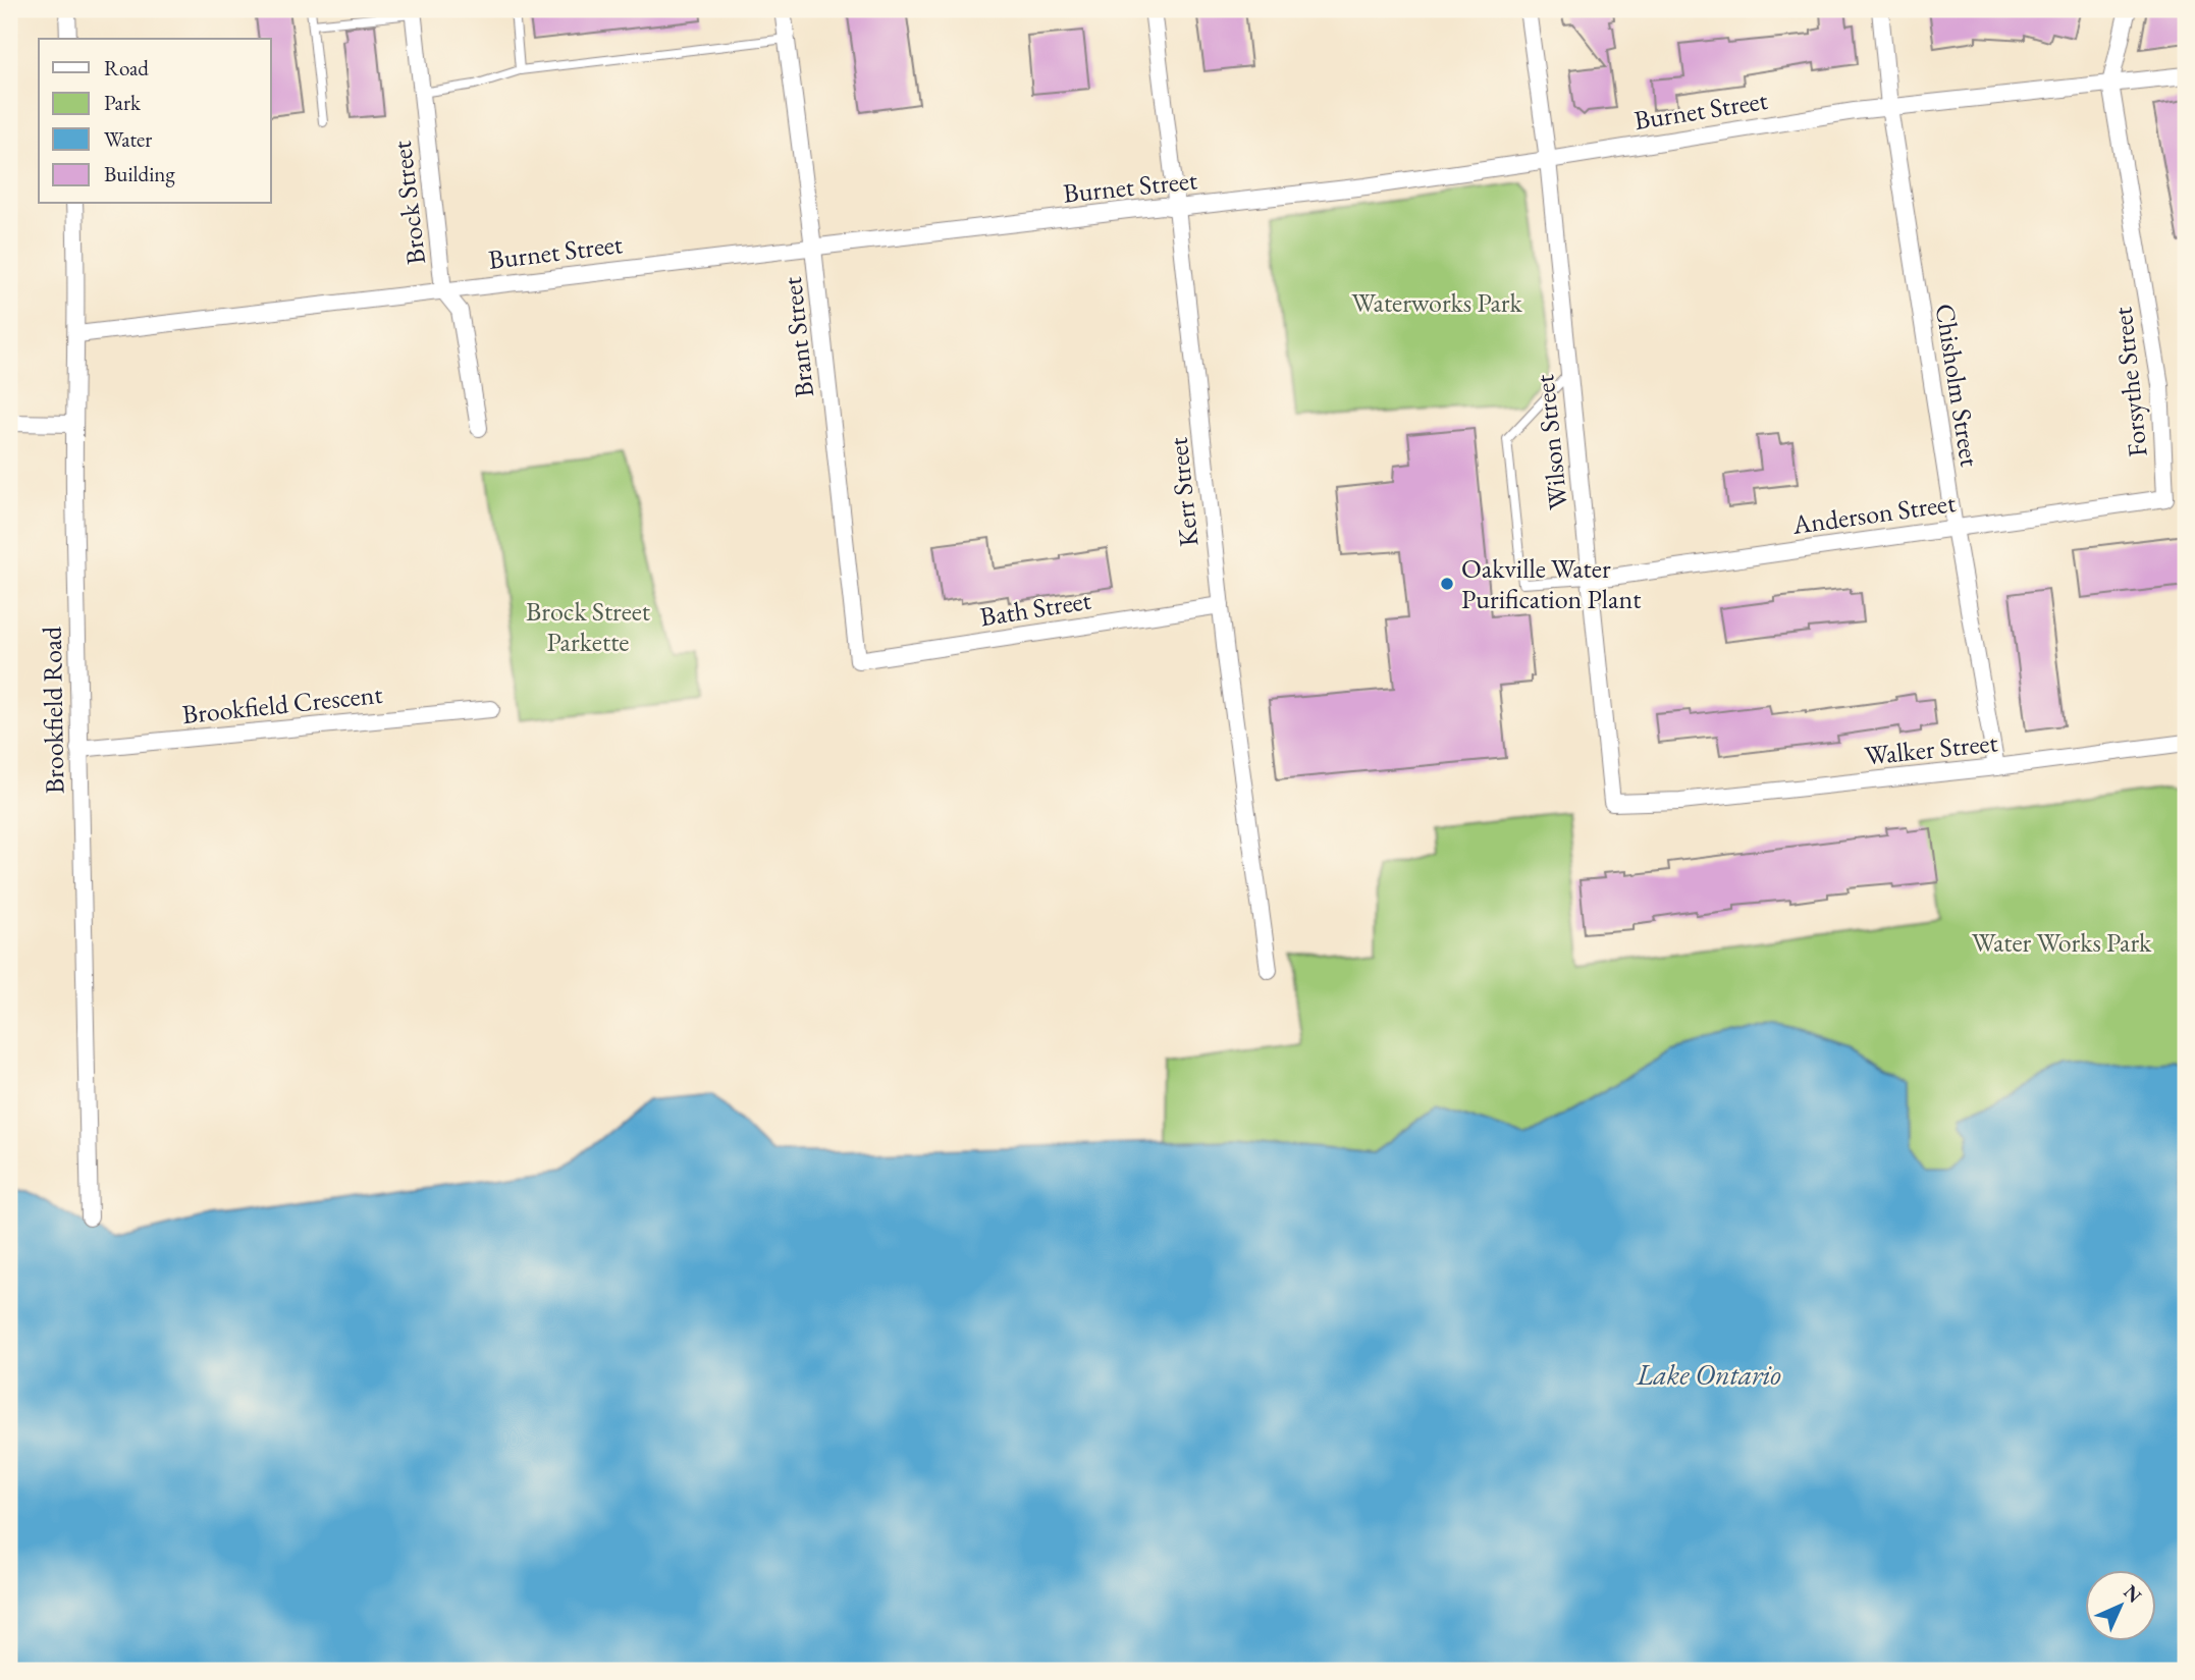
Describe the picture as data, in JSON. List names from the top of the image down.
{
  "streets": {
    "street": [
      "Burnet Street",
      "Brock Street",
      "Brant Street",
      "Forsythe Street",
      "Chisholm Street",
      "Wilson Street",
      "Kerr Street",
      "Anderson Street",
      "Bath Street",
      "Brookfield Crescent",
      "Brookfield Road",
      "Walker Street"
    ]
  },
  "crossings": [
    ["Burnet Street", "Brock Street"],
    ["Burnet Street", "Brant Street"],
    ["Burnet Street", "Forsythe Street"],
    ["Burnet Street", "Chisholm Street"],
    ["Burnet Street", "Wilson Street"],
    ["Burnet Street", "Kerr Street"],
    ["Burnet Street", "Brookfield Road"],
    ["Brant Street", "Bath Street"],
    ["Forsythe Street", "Anderson Street"],
    ["Chisholm Street", "Anderson Street"],
    ["Chisholm Street", "Walker Street"],
    ["Wilson Street", "Anderson Street"],
    ["Wilson Street", "Walker Street"],
    ["Kerr Street", "Bath Street"],
    ["Brookfield Crescent", "Brookfield Road"]
  ],
  "water": ["Lake Ontario"],
  "parks": ["Waterworks Park", "Brock Street Parkette", "Water Works Park"],
  "places": ["Oakville Water Purification Plant"],
  "legend": [
    "Road",
    "Park",
    "Water",
    "Building"
  ],
  "north": "top right"
}
